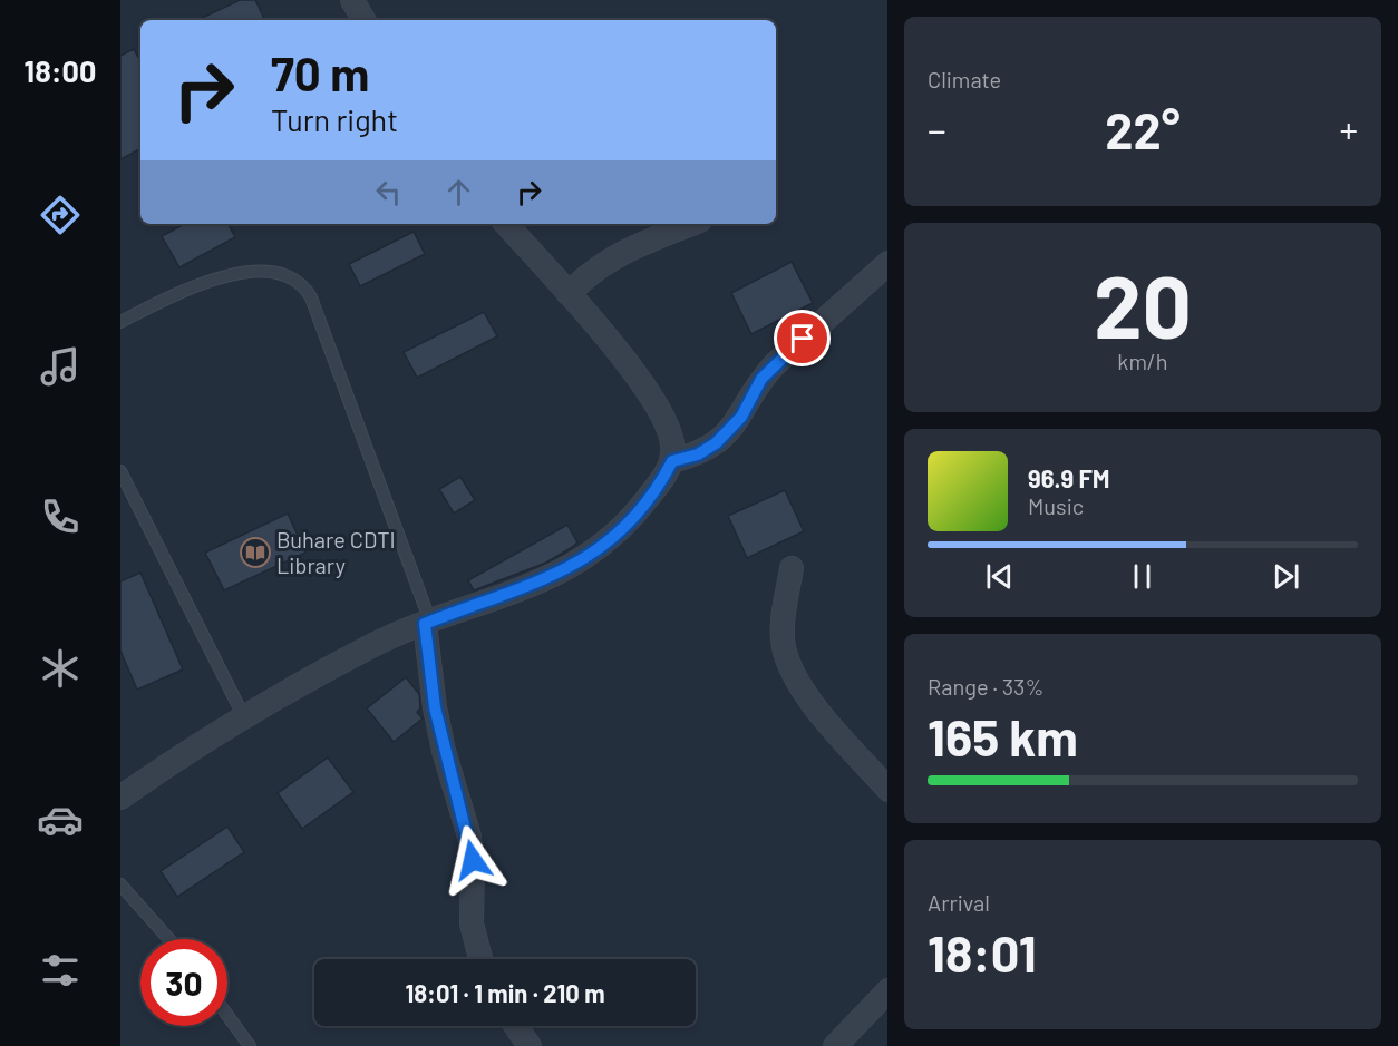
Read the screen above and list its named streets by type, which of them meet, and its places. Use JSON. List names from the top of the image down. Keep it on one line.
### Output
{"places":{"library":["Buhare CDTI Library"]},"page":{"tabs":"18:00","tile":["Climate",["20","km/h"],["Range · 33%","165 km"],["Arrival","18:01"]],"turn":["70 m","Turn right"],"heat":["−","22°","+"],"song":["96.9 FM","Music"],"limit":"30","trip":"18:01 · 1 min · 210 m"}}
